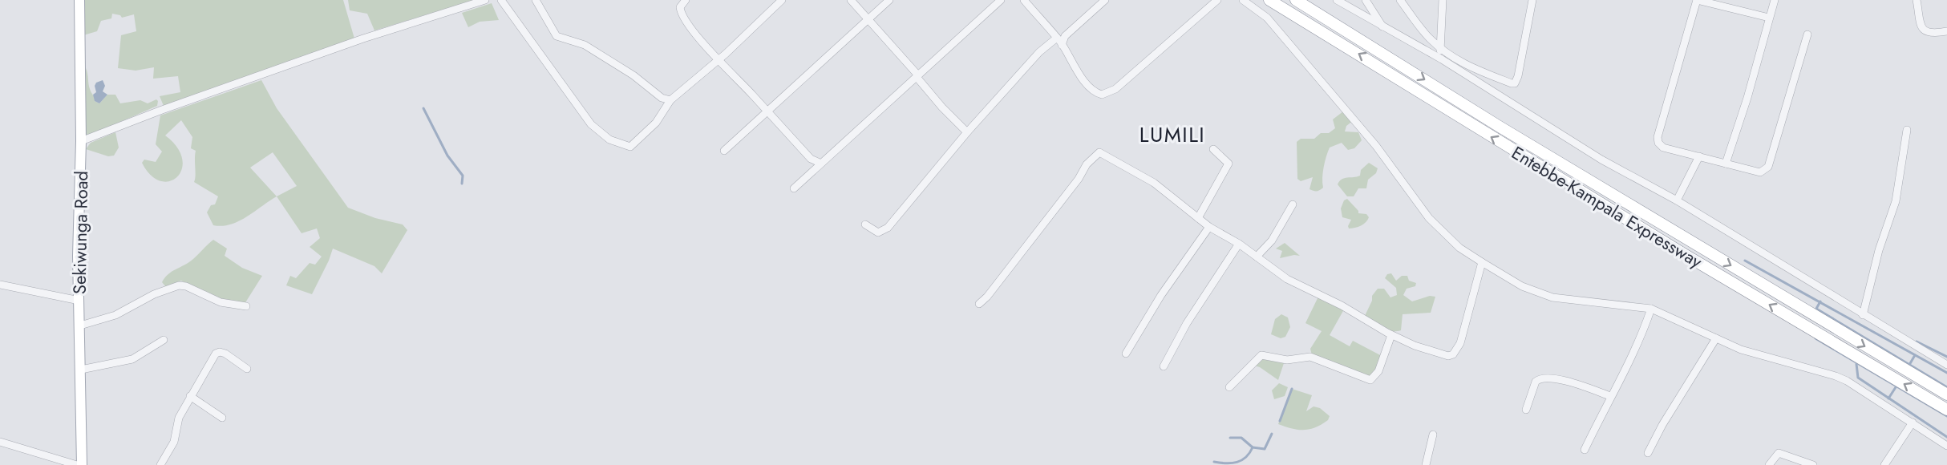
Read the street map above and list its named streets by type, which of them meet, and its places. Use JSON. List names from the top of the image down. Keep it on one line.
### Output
{"streets":{"highway":["Entebbe-Kampala Expressway"],"main road":["Sekiwunga Road"]},"districts":["LUMILI"]}
